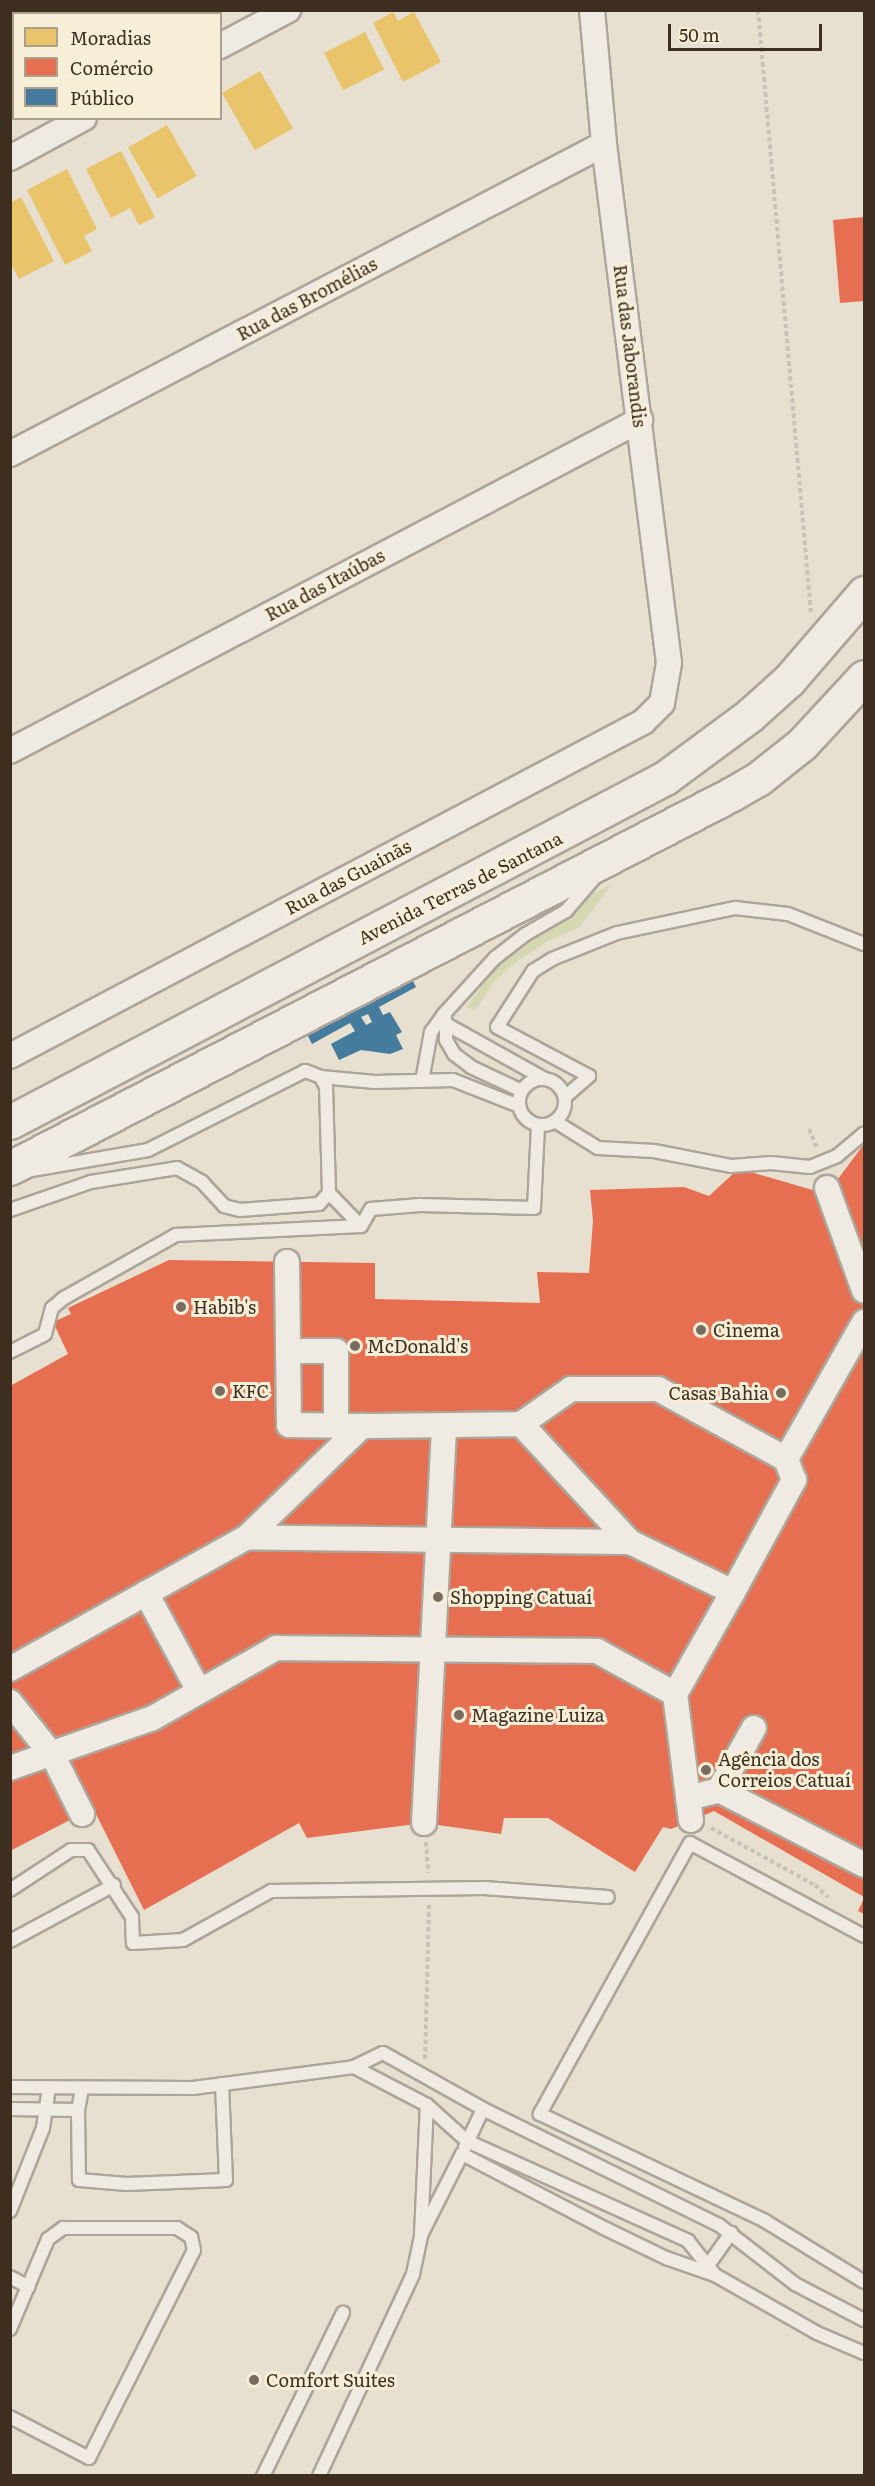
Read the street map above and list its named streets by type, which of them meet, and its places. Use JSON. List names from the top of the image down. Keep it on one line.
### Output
{"streets":{"street":["Rua das Bromélias","Rua das Jaborandis","Rua das Itaúbas","Rua das Guainãs","Avenida Terras de Santana"]},"crossings":[["Rua das Bromélias","Rua das Jaborandis"],["Rua das Jaborandis","Rua das Itaúbas"],["Rua das Jaborandis","Rua das Guainãs"]],"places":["Habib's","Cinema","McDonald's","KFC","Casas Bahia","Shopping Catuaí","Magazine Luiza","Agência dos Correios Catuaí","Comfort Suites"],"legend":["Moradias","Comércio","Público"],"scale_bar":"50 m"}
